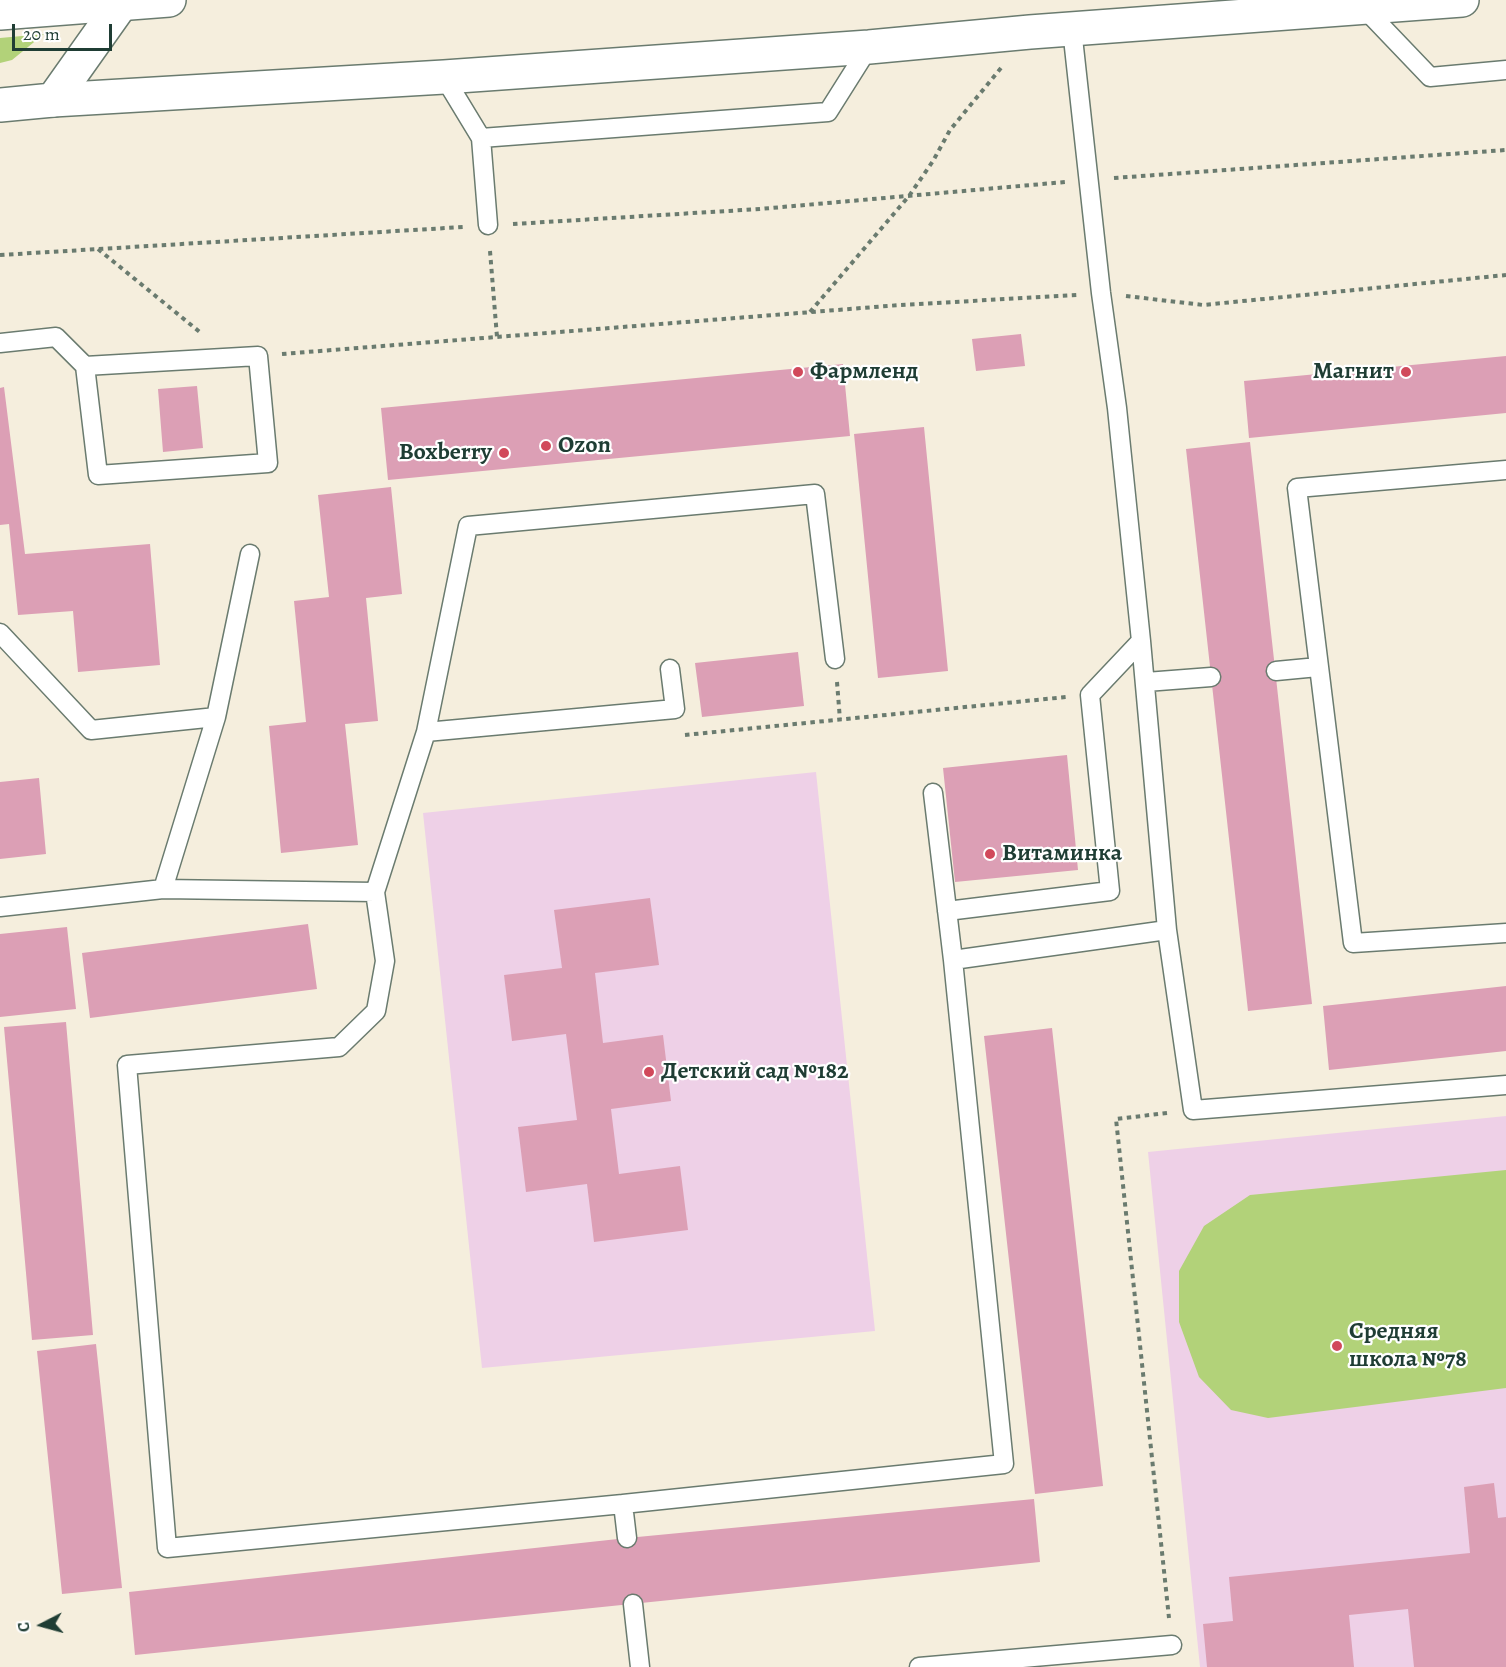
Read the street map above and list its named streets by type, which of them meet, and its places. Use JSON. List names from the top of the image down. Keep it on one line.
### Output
{"places":["Фармленд","Магнит","Ozon","Boxberry","Витаминка","Детский сад №182","Средняя школа №78"],"scale_bar":"20 m","north":"left"}
